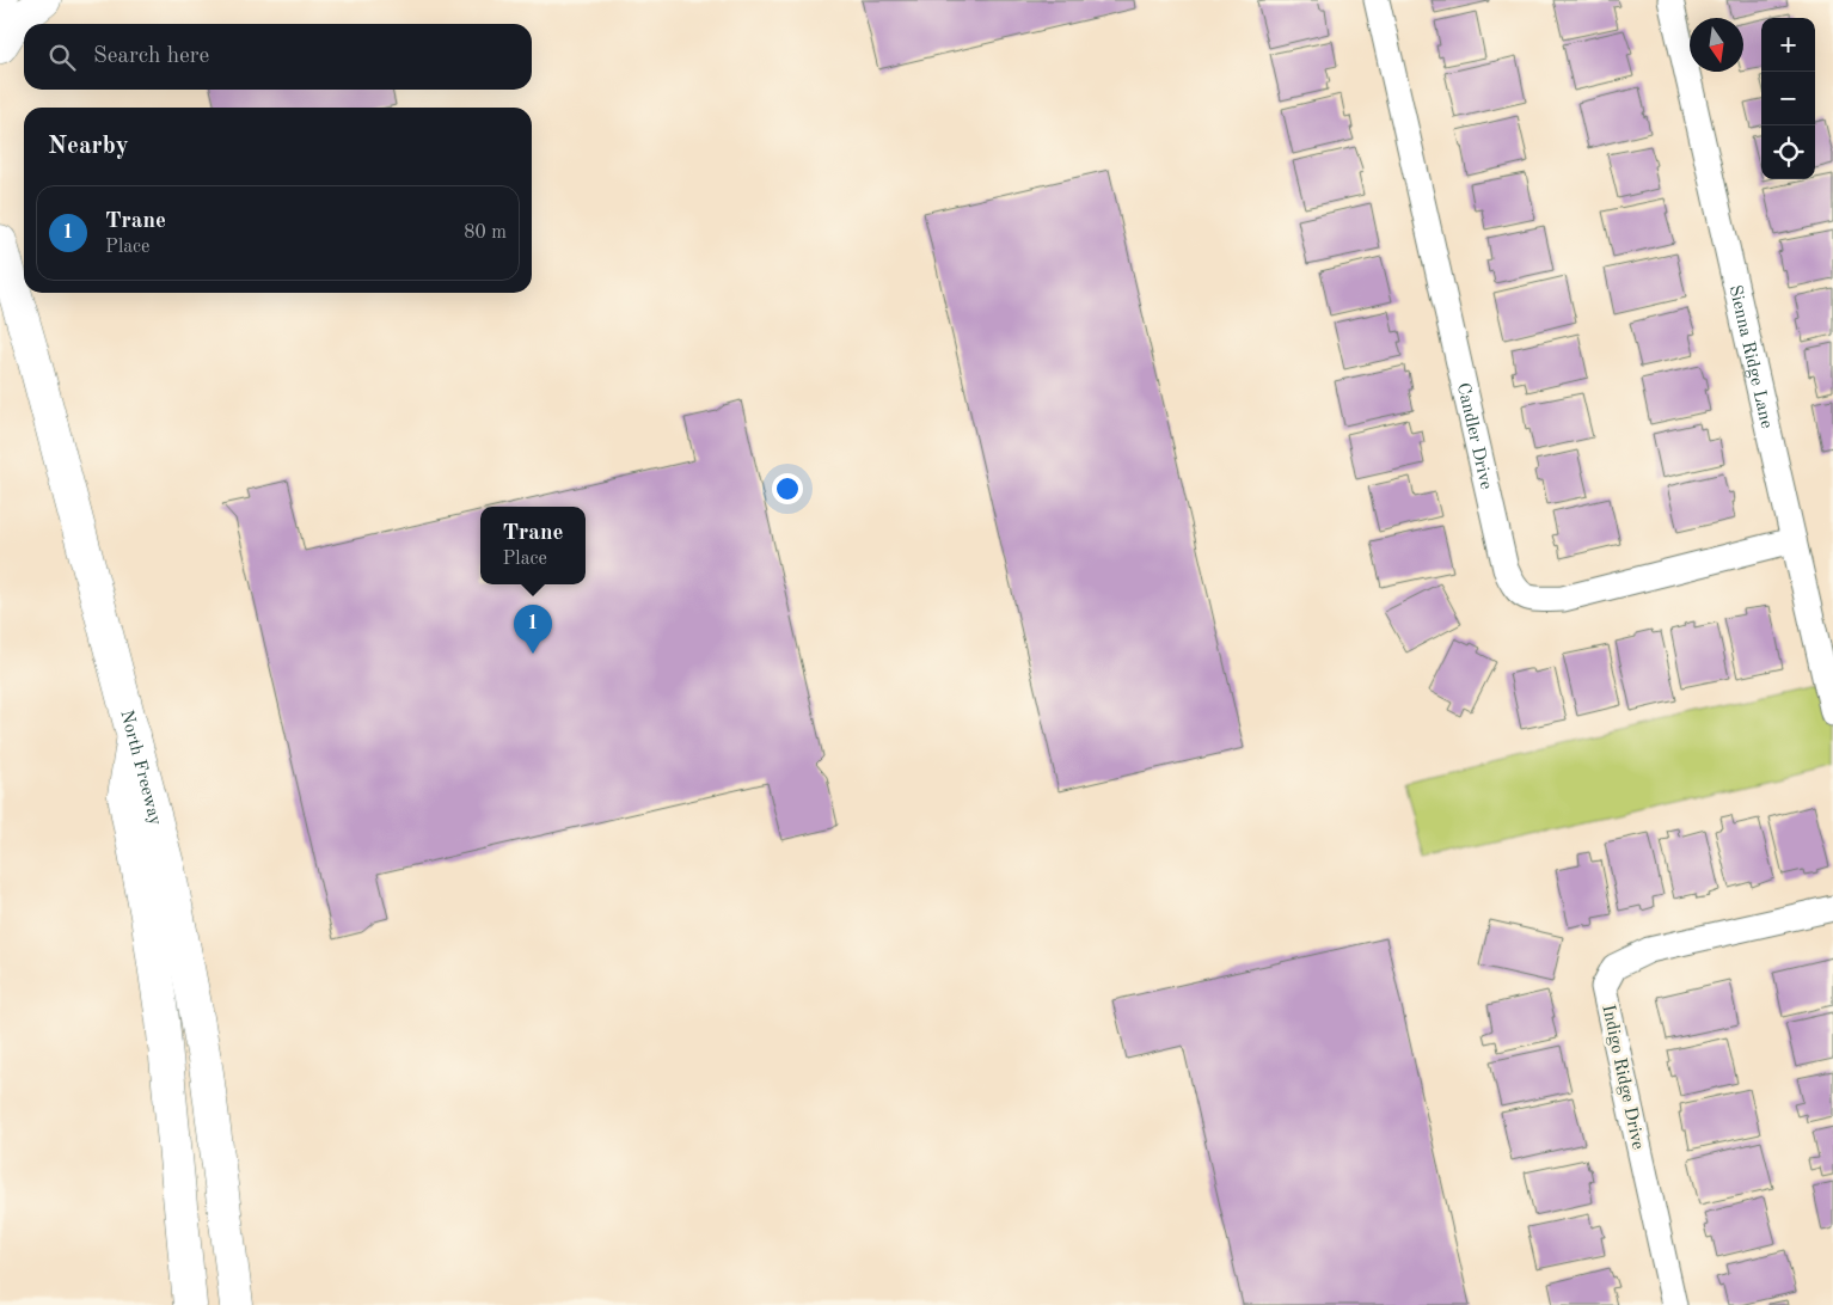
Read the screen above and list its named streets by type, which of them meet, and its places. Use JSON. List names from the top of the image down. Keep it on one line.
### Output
{"streets":{"main road":["North Freeway"],"street":["Sienna Ridge Lane","Candler Drive","Indigo Ridge Drive"]},"crossings":[["Sienna Ridge Lane","Candler Drive"]],"north":"bottom","page":{"map_buttons":["+","−"],"search":"Search here","heading":"Nearby","list":[{"mark":"1","name":"Trane","note":"Place","value":"80 m"}],"popup":["Trane","Place"],"pins":"1"}}
